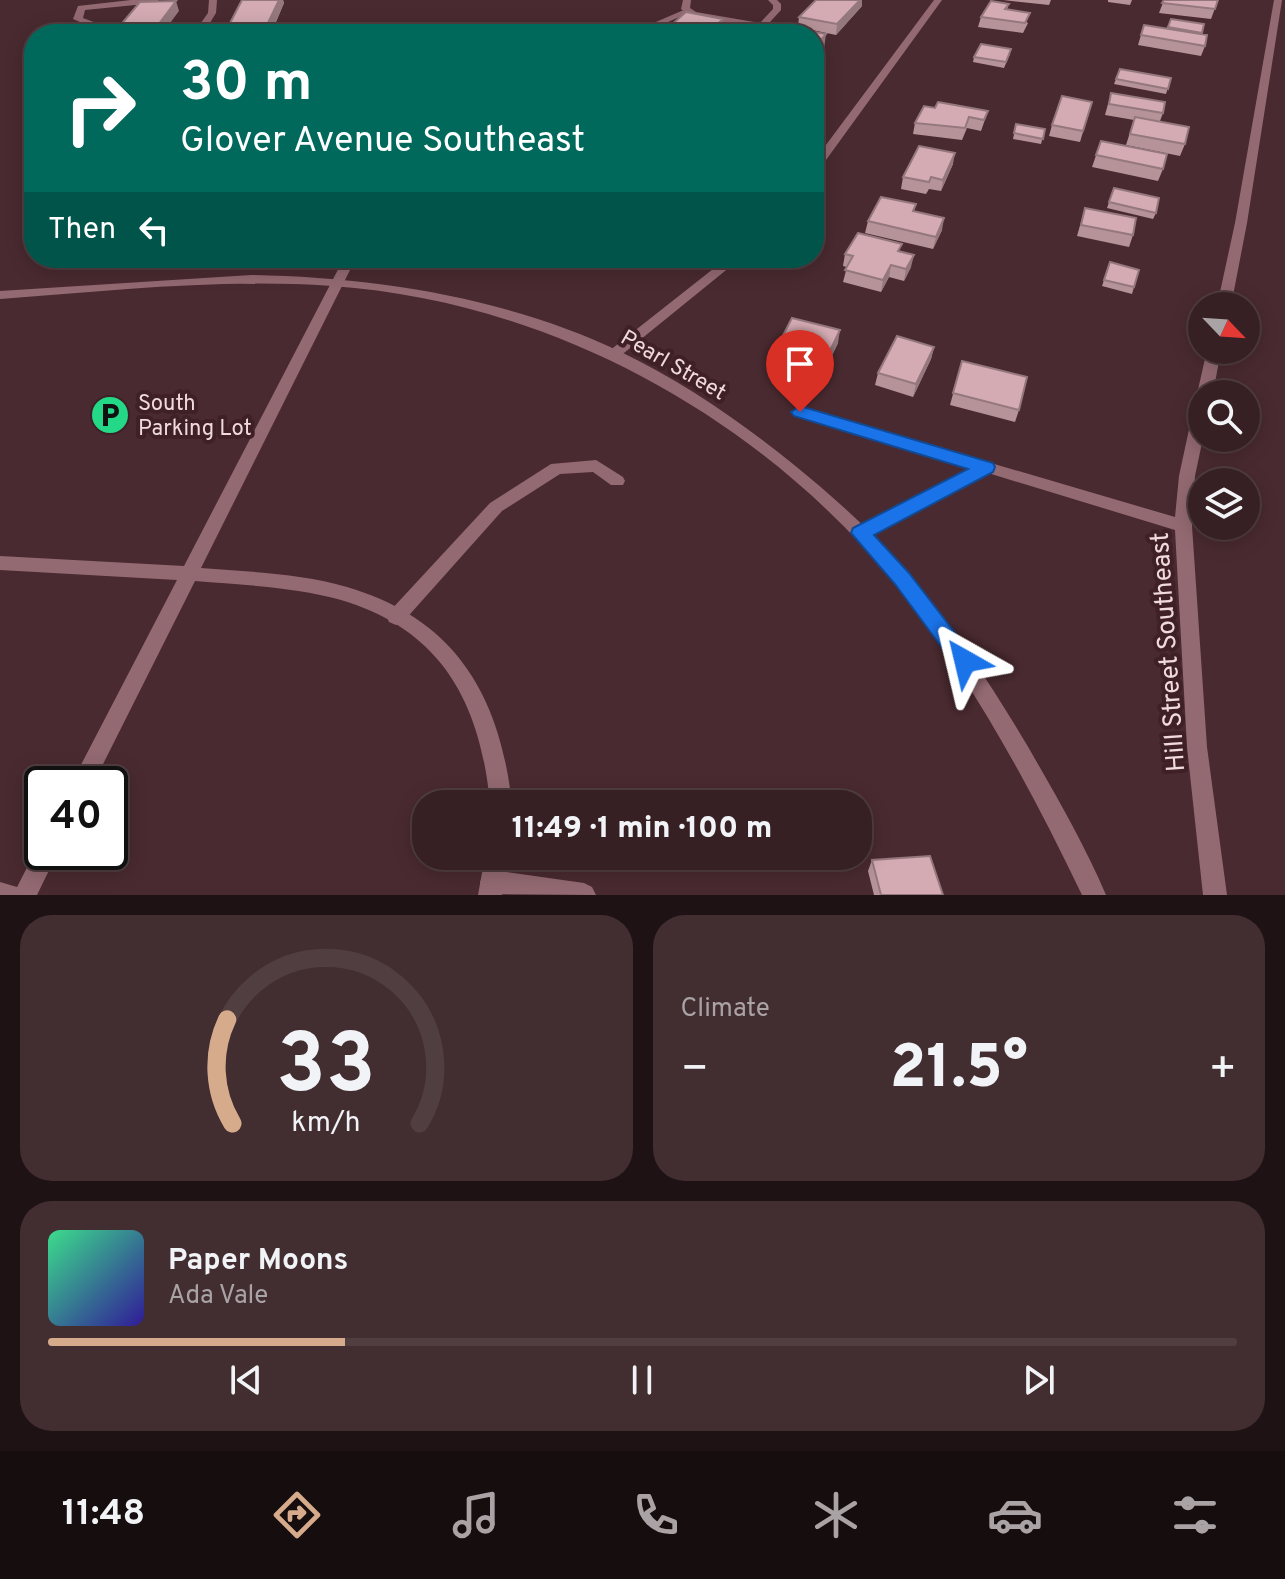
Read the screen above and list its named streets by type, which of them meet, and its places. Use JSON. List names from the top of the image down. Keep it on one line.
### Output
{"streets":{"street":["Pearl Street","Hill Street Southeast"]},"places":{"parking":["South Parking Lot"]},"north":"bottom right","page":{"turn":["30 m","Glover Avenue Southeast"],"then":"Then","limit":"40","trip":"11:49 · 1 min · 100 m","tile":"Climate","heat":["−","21.5°","+"],"song":["Paper Moons","Ada Vale"],"tabs":"11:48","gauge":["33","km/h"]}}
